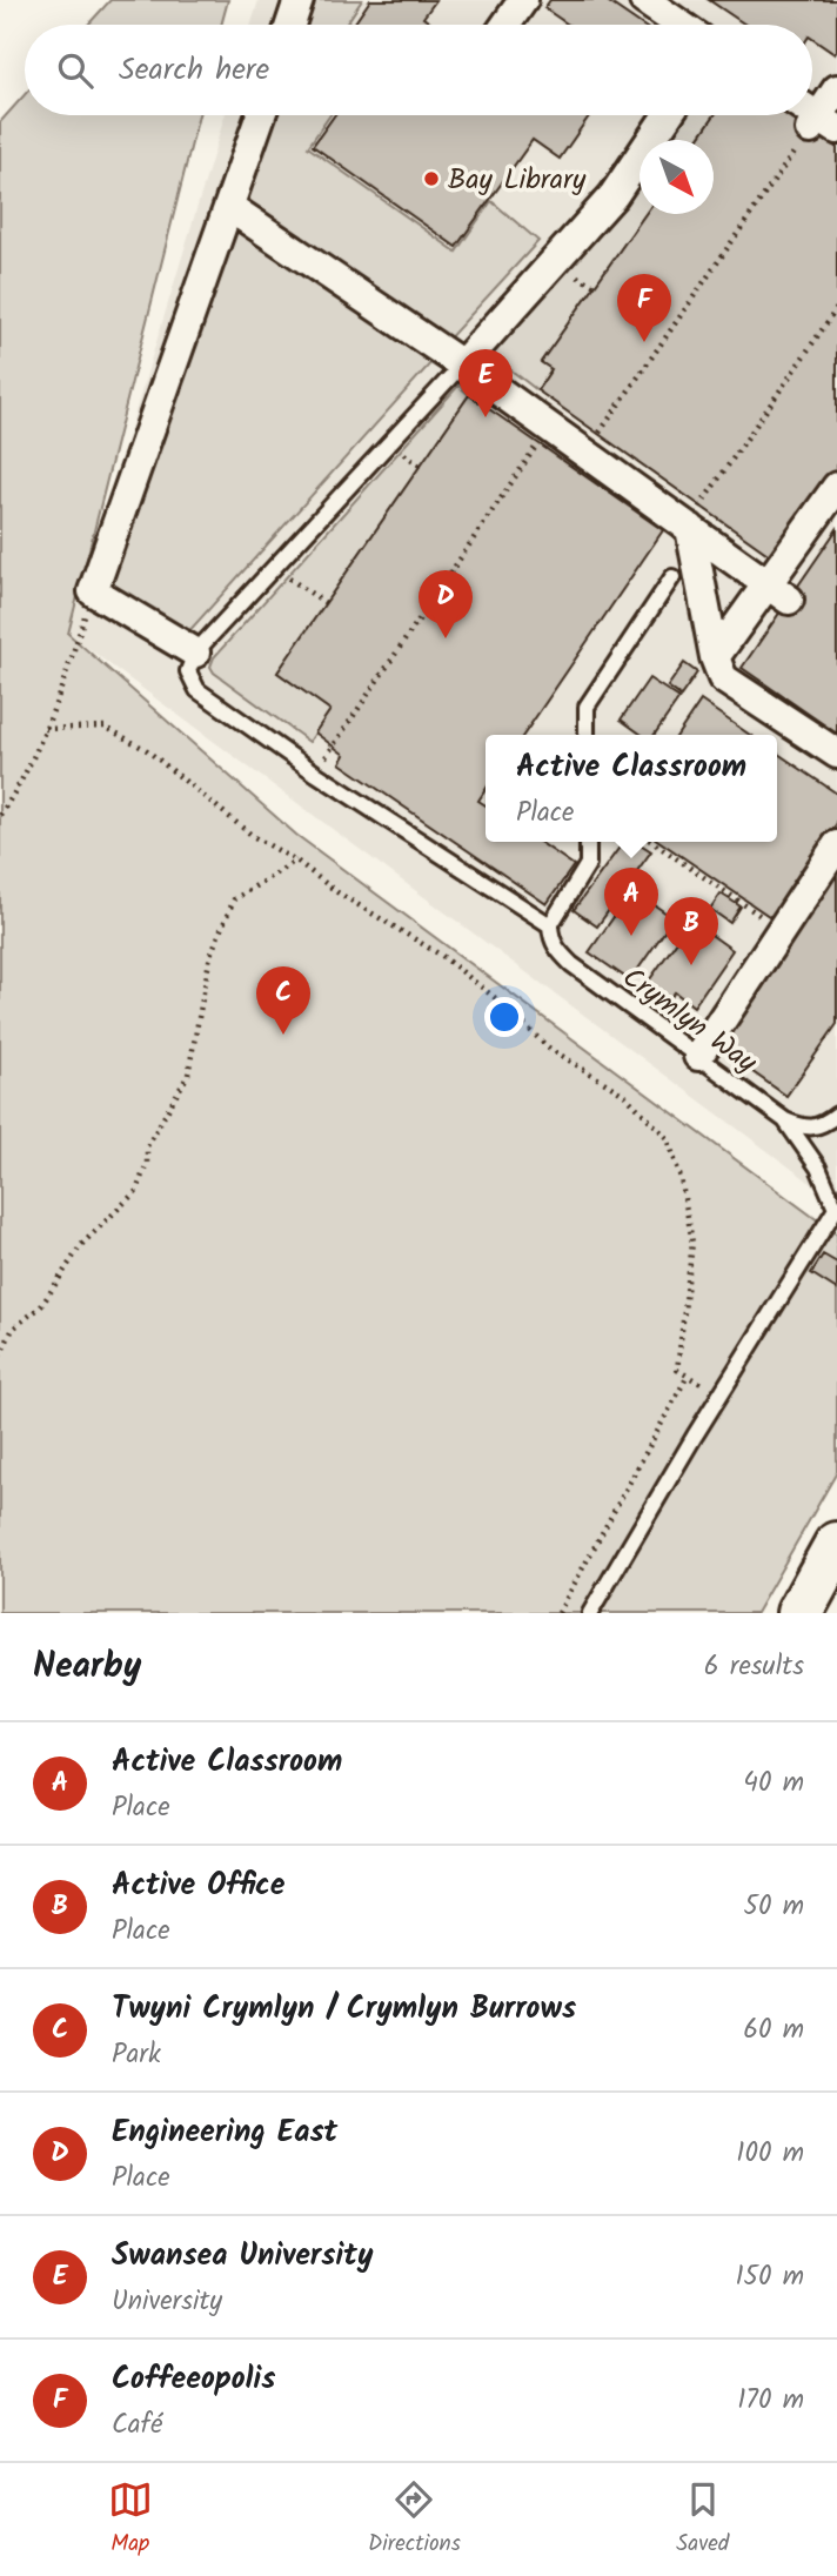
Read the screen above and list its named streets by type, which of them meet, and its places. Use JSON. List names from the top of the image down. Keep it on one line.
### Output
{"streets":{"lane":["Crymlyn Way"]},"places":["Bay Library"],"north":"bottom right","page":{"search":"Search here","pins":["F","E","D","A","B","C"],"popup":["Active Classroom","Place"],"heading":["Nearby","6 results"],"list":[{"mark":"A","name":"Active Classroom","note":"Place","value":"40 m"},{"mark":"B","name":"Active Office","note":"Place","value":"50 m"},{"mark":"C","name":"Twyni Crymlyn / Crymlyn Burrows","note":"Park","value":"60 m"},{"mark":"D","name":"Engineering East","note":"Place","value":"100 m"},{"mark":"E","name":"Swansea University","note":"University","value":"150 m"},{"mark":"F","name":"Coffeeopolis","note":"Café","value":"170 m"}],"nav":["Map","Directions","Saved"]}}
